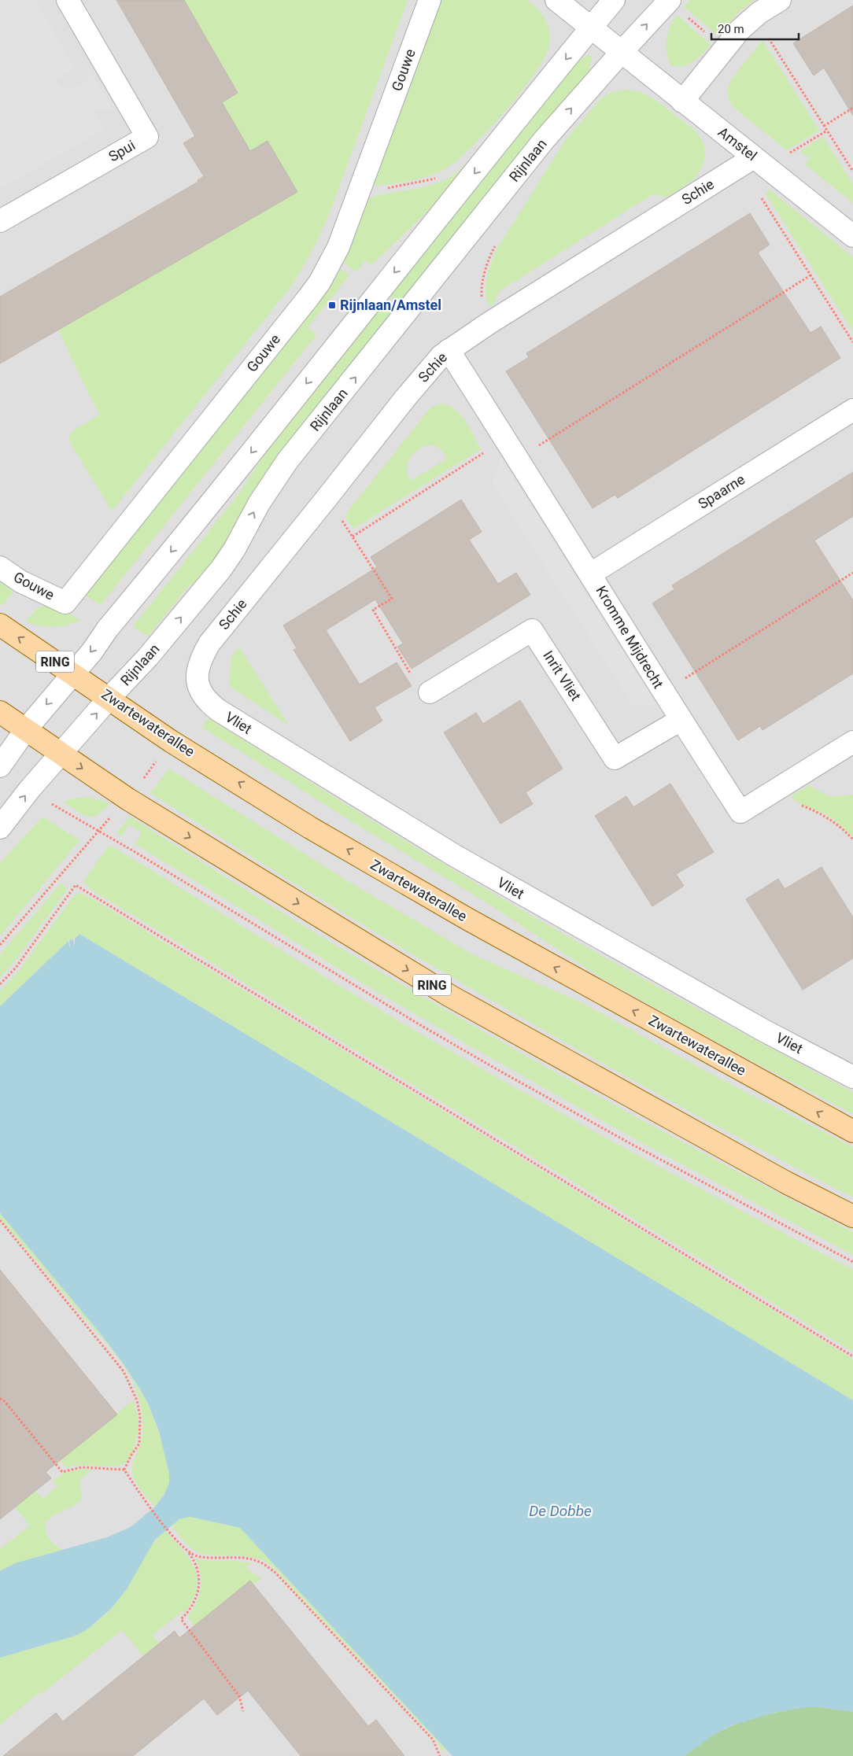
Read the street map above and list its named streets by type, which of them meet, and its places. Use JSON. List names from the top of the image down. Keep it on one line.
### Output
{"streets":{"main road":["RING","Zwartewaterallee"],"street":["Gouwe","Amstel","Spui","Rijnlaan","Schie","Spaarne","Kromme Mijdrecht","Inrit Vliet","Vliet"]},"crossings":[["Amstel","Rijnlaan"],["Amstel","Schie"],["Rijnlaan","RING"],["Rijnlaan","Zwartewaterallee"],["Schie","Kromme Mijdrecht"],["Schie","Vliet"],["Spaarne","Kromme Mijdrecht"],["Kromme Mijdrecht","Inrit Vliet"]],"water":["De Dobbe"],"places":{"transit":["Rijnlaan/Amstel"]},"scale_bar":"20 m"}
